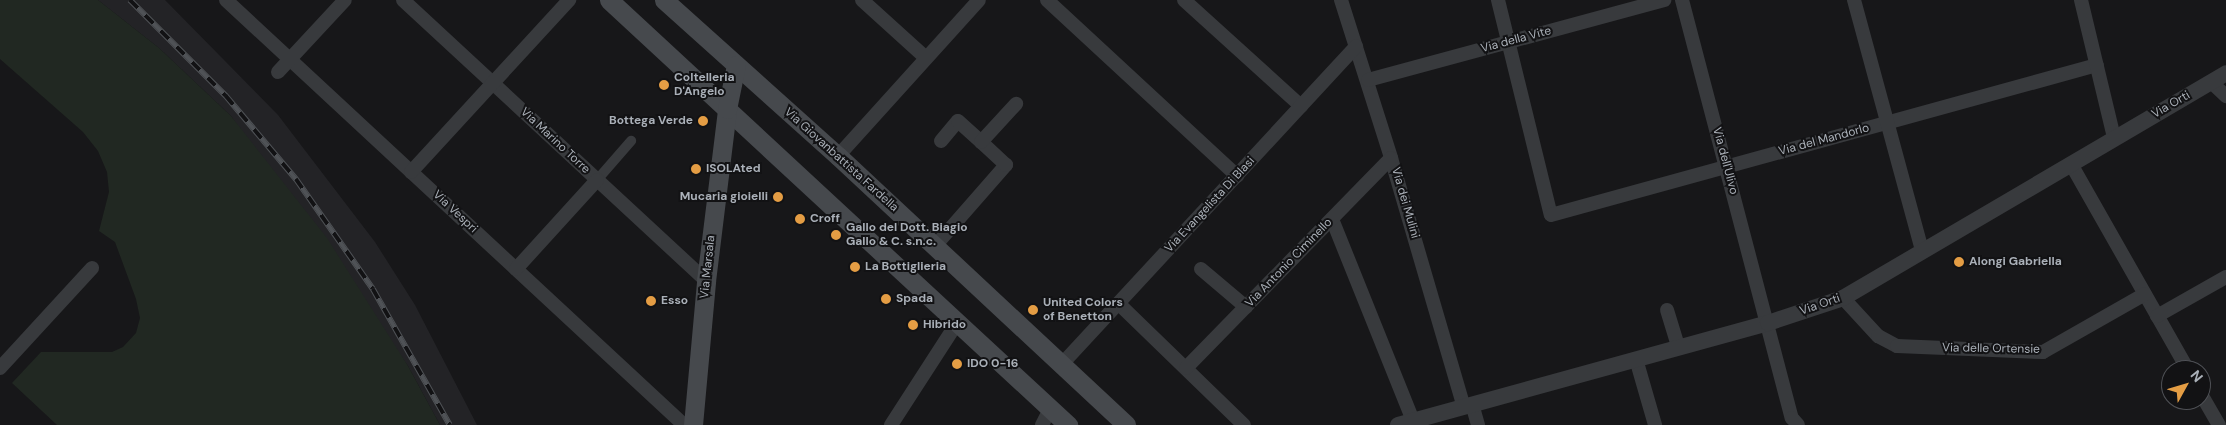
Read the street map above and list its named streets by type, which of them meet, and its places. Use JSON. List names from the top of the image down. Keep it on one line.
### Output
{"streets":{"main road":["Via Giovanbattista Fardella","Via Marsala"],"street":["Via della Vite","Via Orti","Via del Mandorlo","Via Marino Torre","Via dell'Ulivo","Via dei Mulini","Via Evangelista Di Blasi","Via Vespri","Via Antonio Ciminello","Via delle Ortensie"]},"crossings":[["Via della Vite","Via del Mandorlo"],["Via della Vite","Via dei Mulini"],["Via Orti","Via dell'Ulivo"],["Via Orti","Via dei Mulini"],["Via Orti","Via delle Ortensie"],["Via del Mandorlo","Via dell'Ulivo"],["Via Marino Torre","Via Marsala"],["Via Giovanbattista Fardella","Via Evangelista Di Blasi"],["Via Giovanbattista Fardella","Via Marsala"],["Via dei Mulini","Via Evangelista Di Blasi"],["Via dei Mulini","Via Antonio Ciminello"]],"places":["Coltelleria D'Angelo","Bottega Verde","ISOLAted","Mucaria gioielli","Croff","Gallo del Dott. Biagio Gallo & C. s.n.c.","Alongi Gabriella","La Bottiglieria","Spada","Esso","United Colors of Benetton","Hibrido","IDO 0-16"],"north":"top right"}
